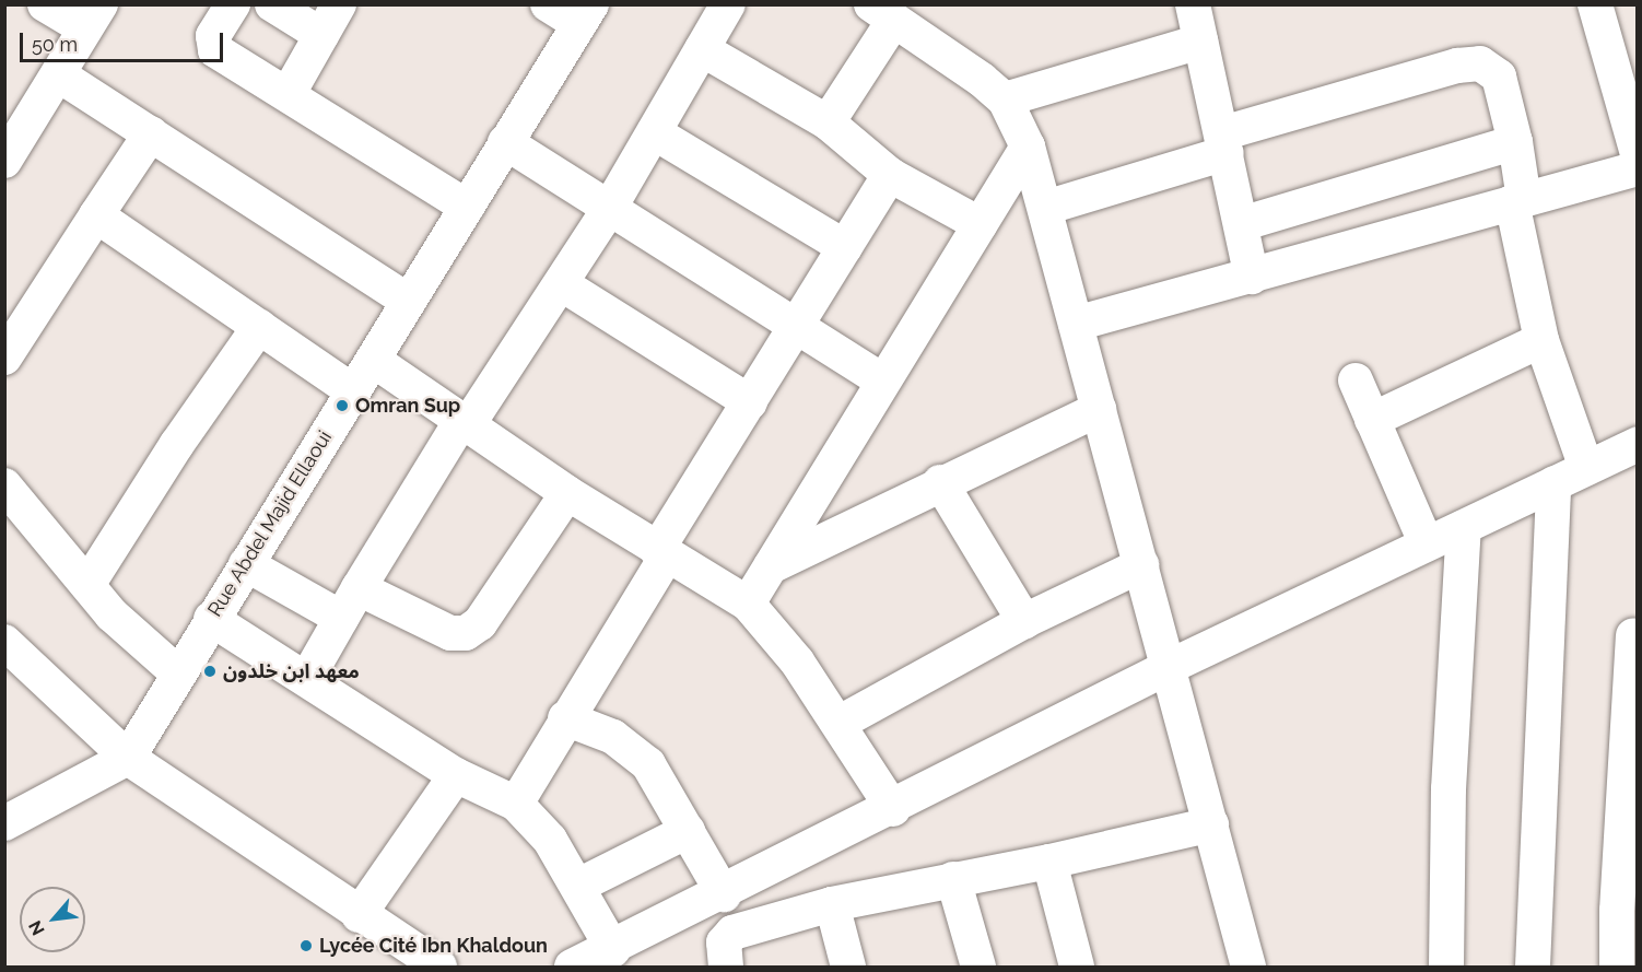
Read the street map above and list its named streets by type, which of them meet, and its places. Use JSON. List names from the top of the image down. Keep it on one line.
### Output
{"streets":{"street":["Rue Abdel Majid Ellaoui"]},"places":["Omran Sup","معهد ابن خلدون","Lycée Cité Ibn Khaldoun"],"scale_bar":"50 m","north":"bottom left"}
